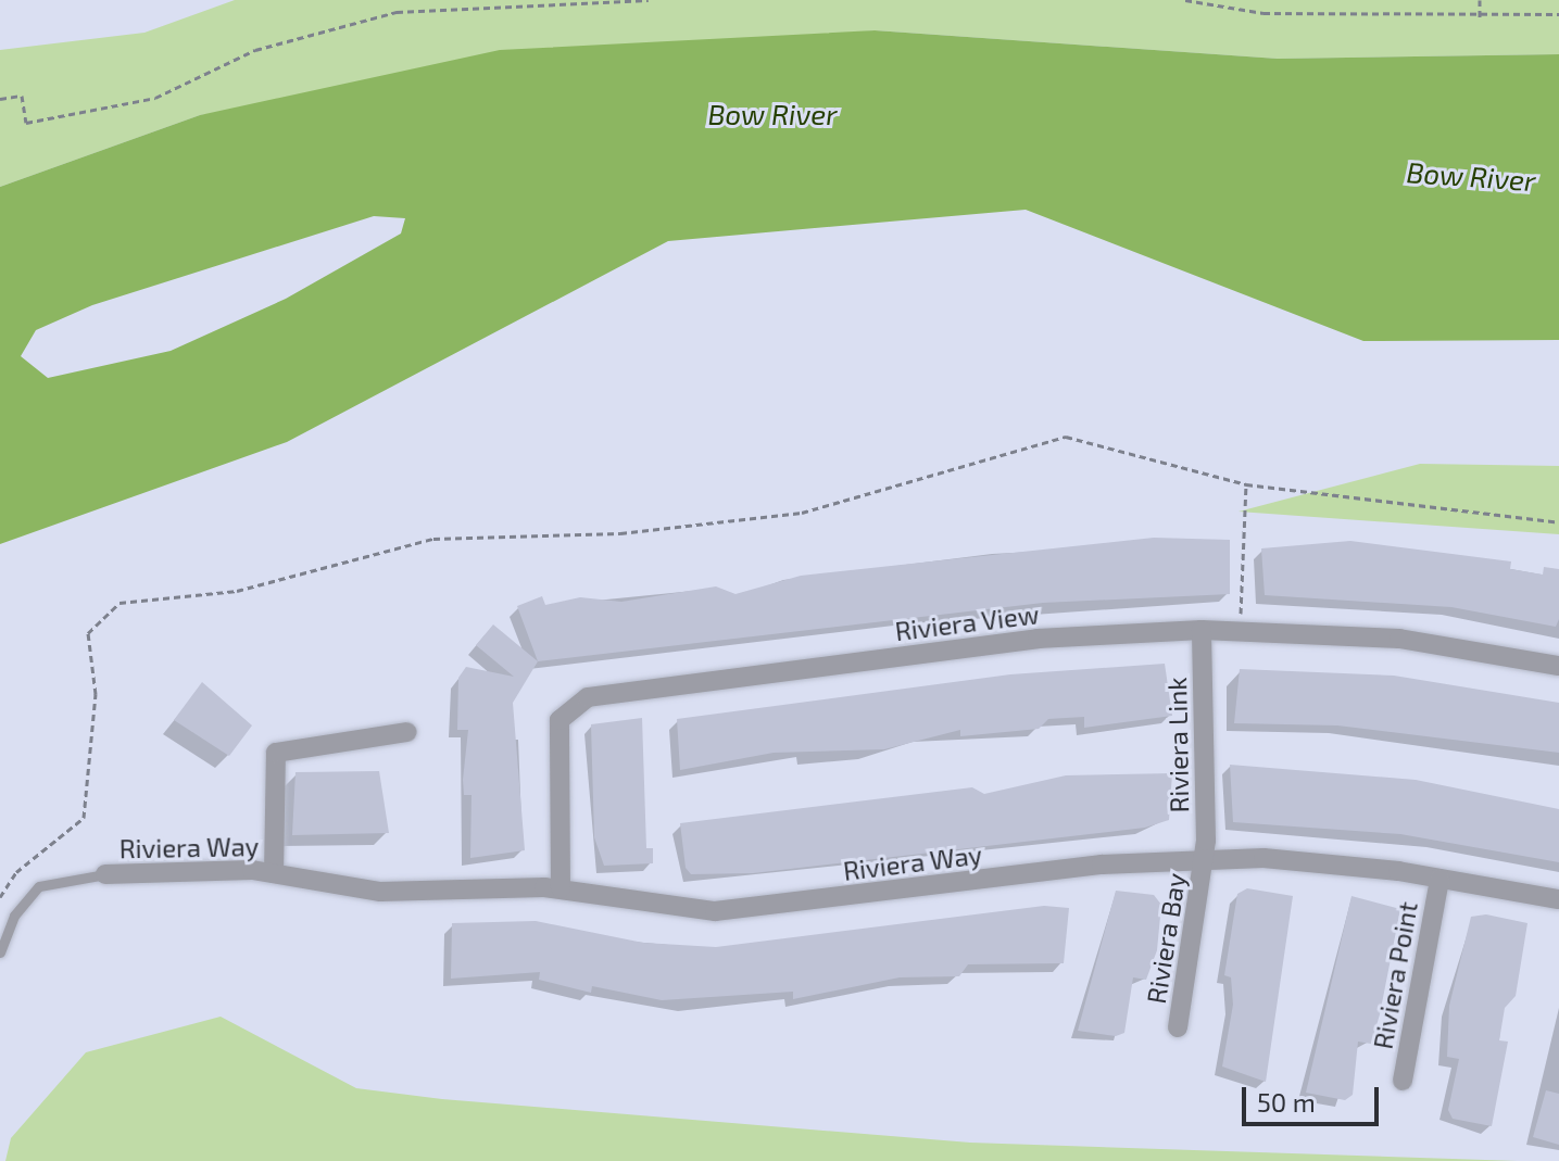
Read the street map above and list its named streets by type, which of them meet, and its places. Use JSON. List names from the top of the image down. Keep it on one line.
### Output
{"streets":{"street":["Riviera View","Riviera Link","Riviera Way","Riviera Bay","Riviera Point"]},"crossings":[["Riviera View","Riviera Link"],["Riviera View","Riviera Way"],["Riviera Link","Riviera Way"],["Riviera Link","Riviera Bay"],["Riviera Way","Riviera Bay"],["Riviera Way","Riviera Point"]],"water":["Bow River"],"scale_bar":"50 m"}
